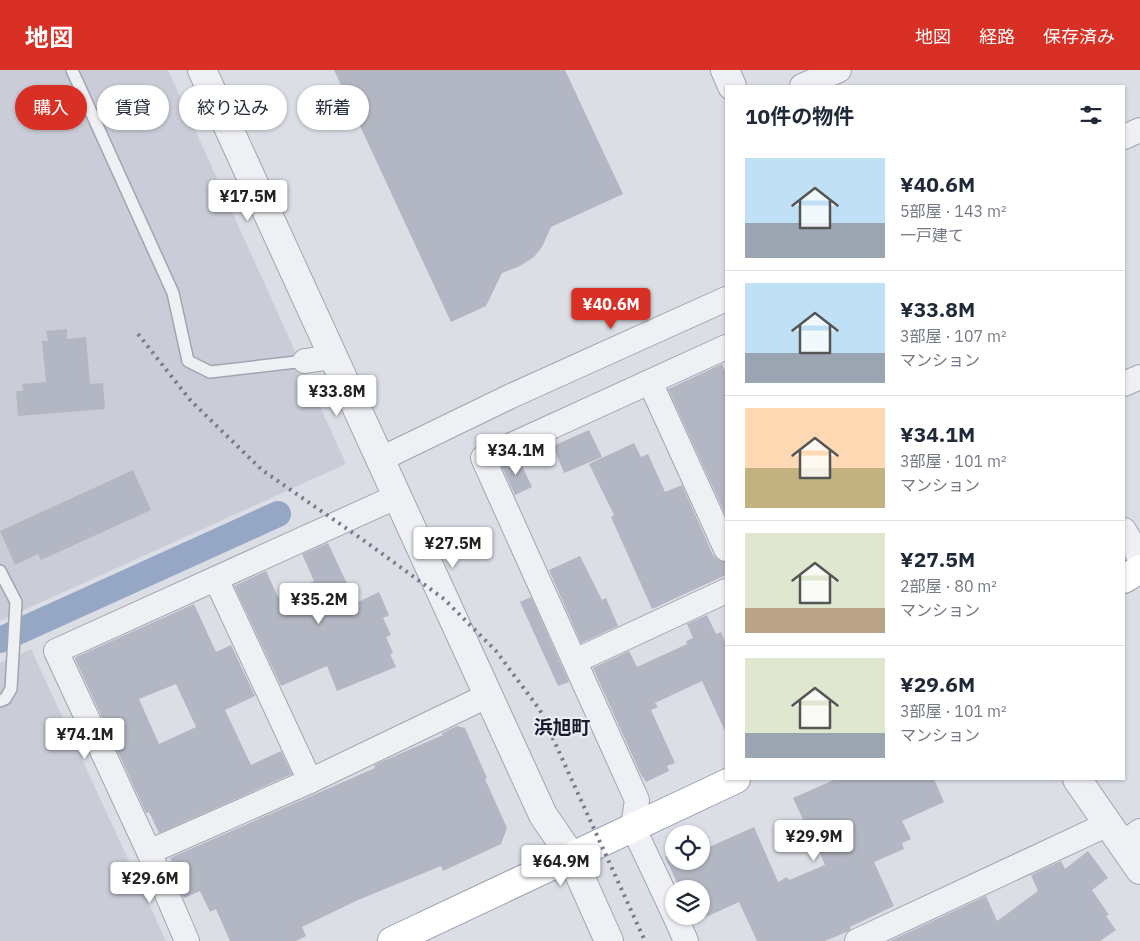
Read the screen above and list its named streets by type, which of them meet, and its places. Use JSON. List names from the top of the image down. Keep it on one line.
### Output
{"districts":["浜旭町"],"page":{"header":"地図","nav":["地図","経路","保存済み"],"chip":["購入","賃貸","絞り込み","新着"],"heading":"10件の物件","list":[{"name":"¥40.6M","note":"5部屋 · 143 m² · 一戸建て"},{"name":"¥33.8M","note":"3部屋 · 107 m² · マンション"},{"name":"¥34.1M","note":"3部屋 · 101 m² · マンション"},{"name":"¥27.5M","note":"2部屋 · 80 m² · マンション"},{"name":"¥29.6M","note":"3部屋 · 101 m² · マンション"}],"price":["¥17.5M","¥40.6M","¥33.8M","¥34.1M","¥27.5M","¥35.2M","¥74.1M","¥29.9M","¥64.9M","¥29.6M"]}}
